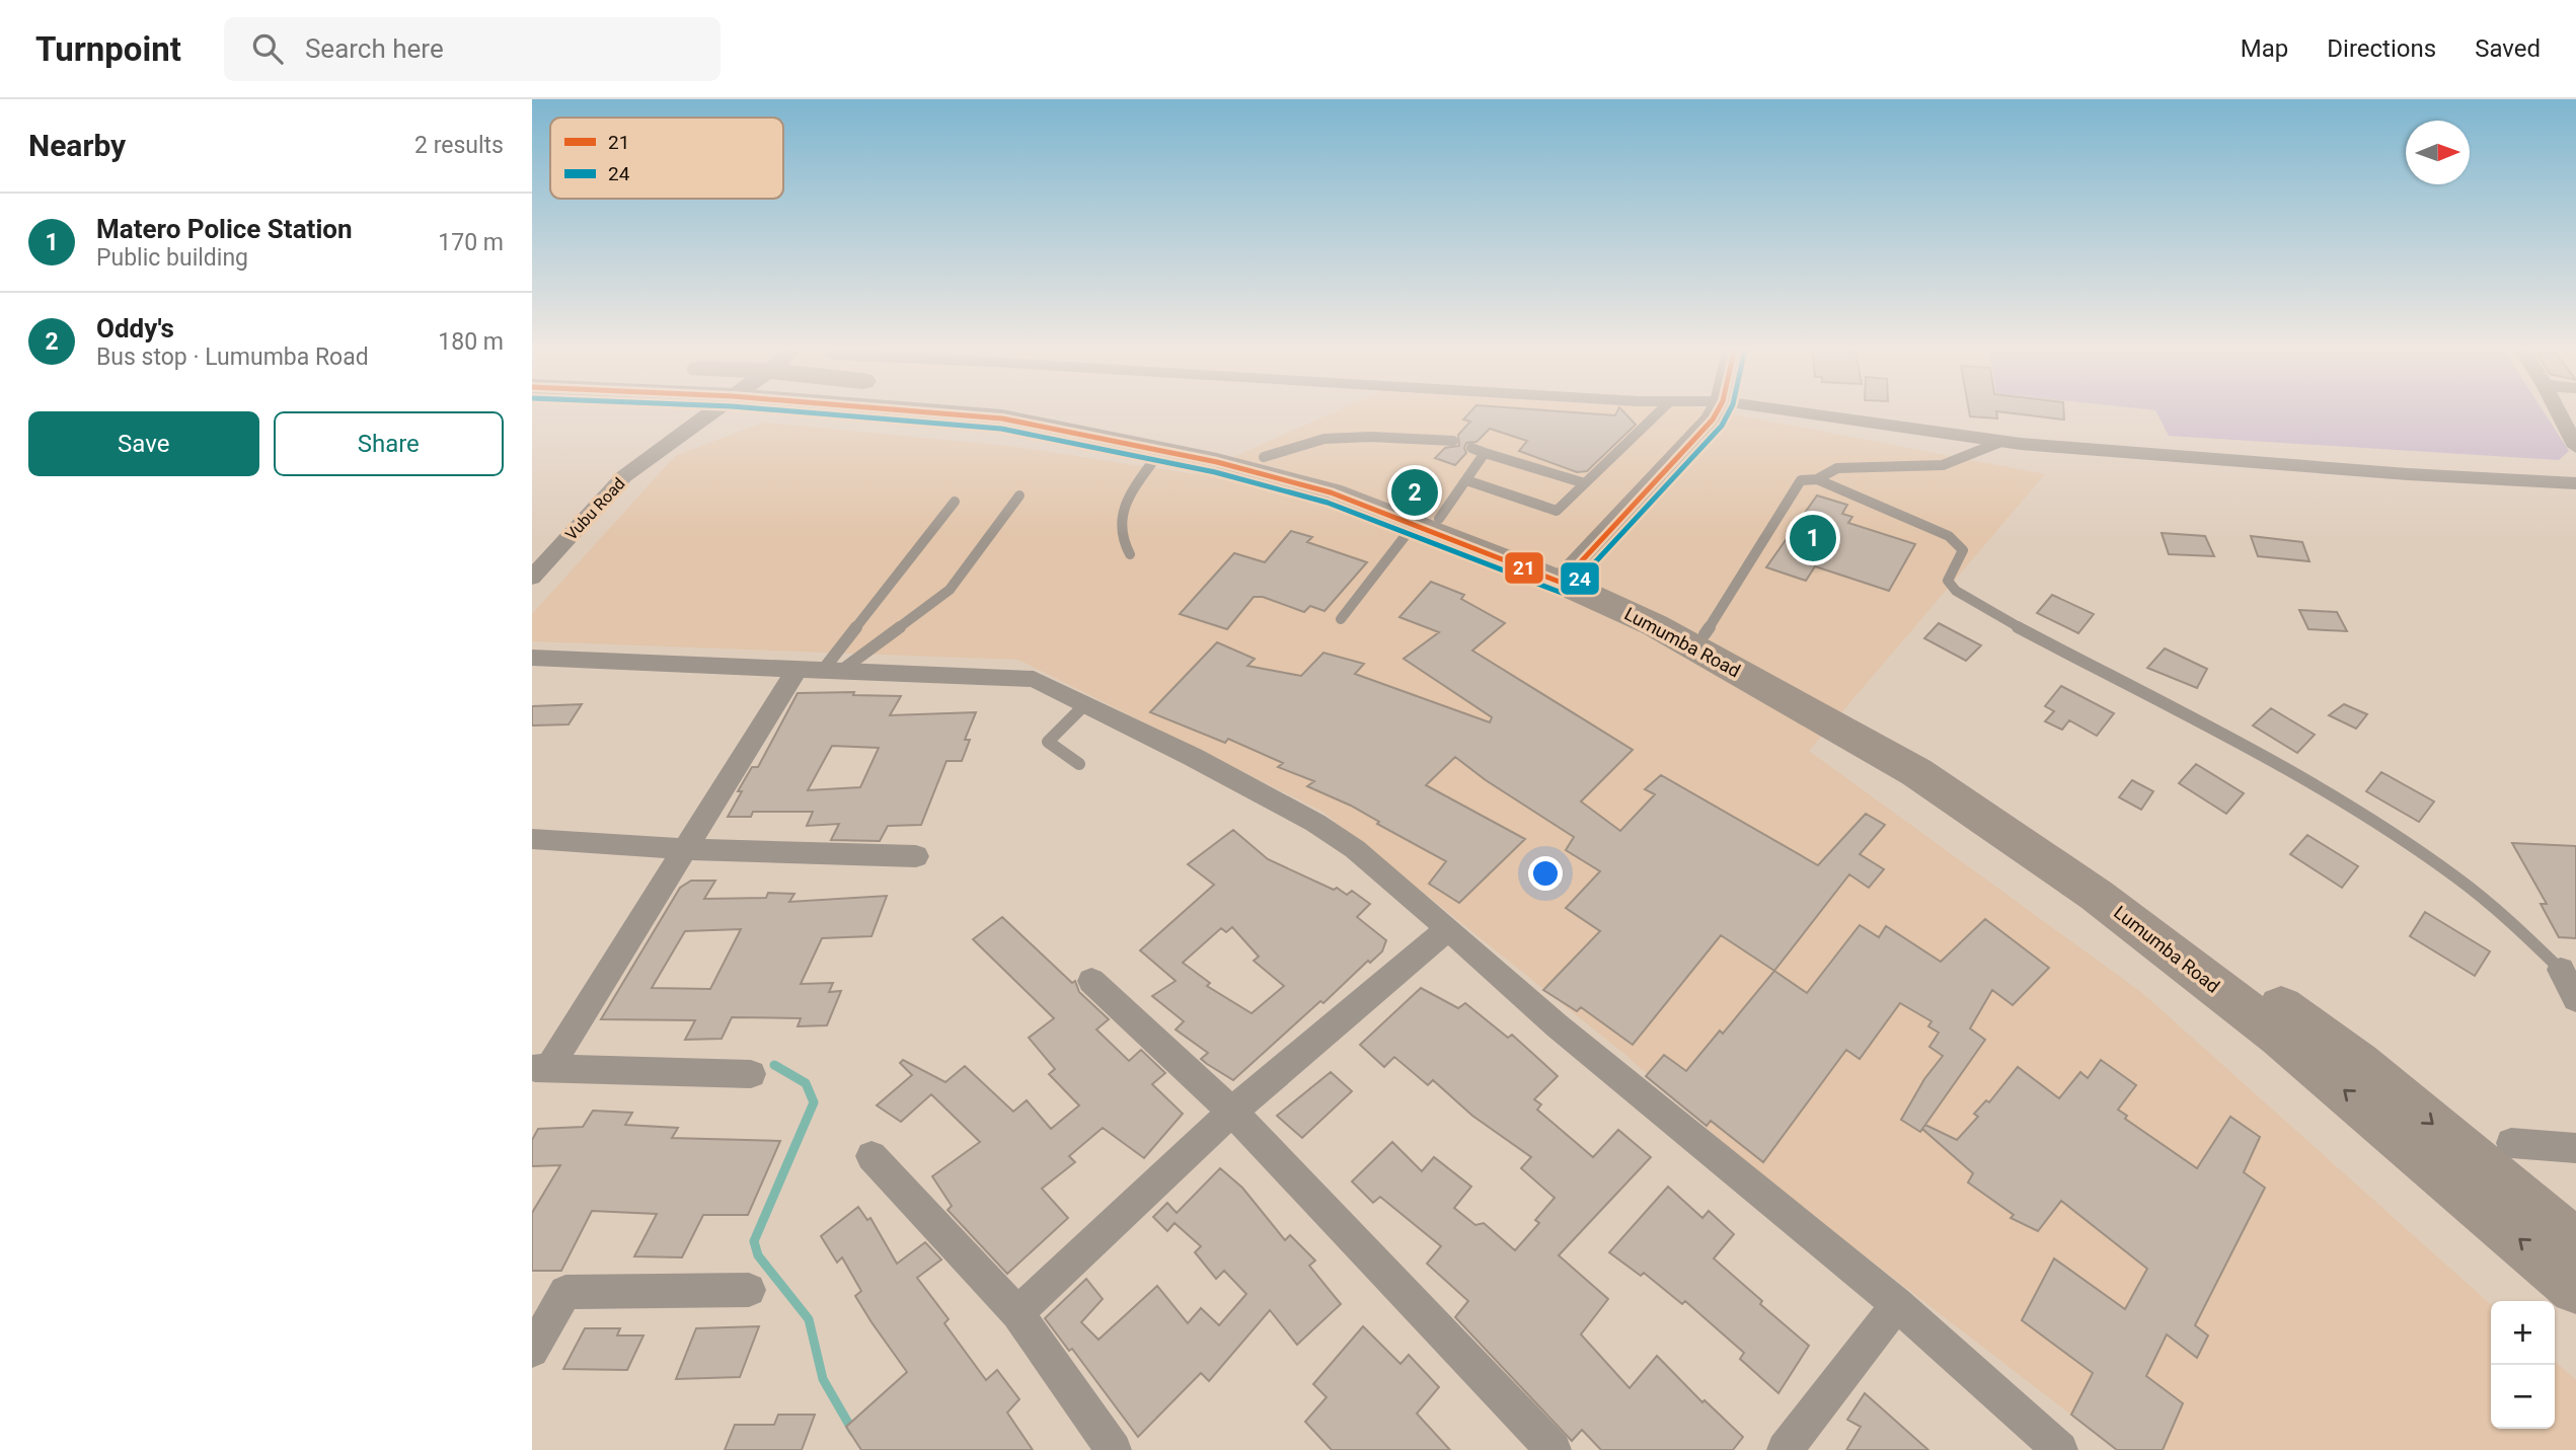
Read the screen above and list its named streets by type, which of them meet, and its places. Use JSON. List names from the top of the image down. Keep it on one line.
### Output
{"streets":{"main road":["Lumumba Road"],"street":["Vubu Road"]},"lines":["transit line 21","transit line 24"],"legend":["21","24"],"north":"right","page":{"header":"Turnpoint","search":"Search here","nav":["Map","Directions","Saved"],"heading":["Nearby","2 results"],"list":[{"mark":"1","name":"Matero Police Station","note":"Public building","value":"170 m"},{"mark":"2","name":"Oddy's","note":"Bus stop · Lumumba Road","value":"180 m"}],"buttons":["Save","Share"],"pins":["2","1"],"map_buttons":["+","−"]}}
